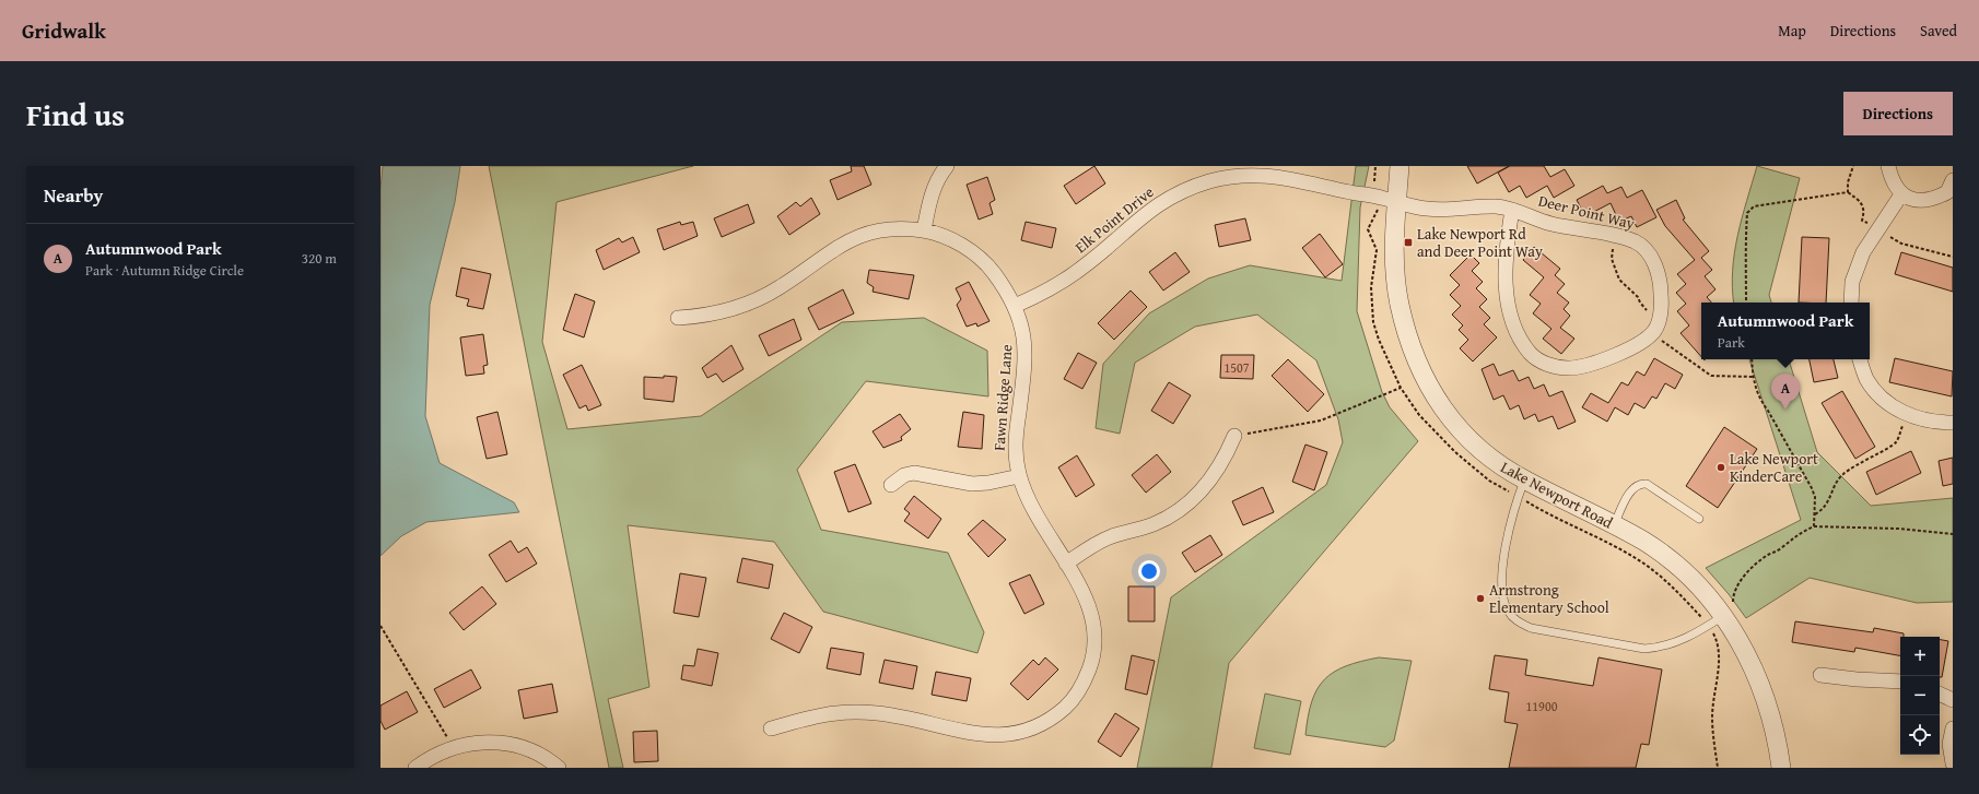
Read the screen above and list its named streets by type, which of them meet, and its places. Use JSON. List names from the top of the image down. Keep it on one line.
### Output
{"streets":{"street":["Deer Point Way","Elk Point Drive","Fawn Ridge Lane","Lake Newport Road"]},"crossings":[["Deer Point Way","Elk Point Drive"],["Deer Point Way","Lake Newport Road"],["Elk Point Drive","Fawn Ridge Lane"],["Elk Point Drive","Lake Newport Road"]],"places":{"transit":["Lake Newport Rd and Deer Point Way"],"other":["Lake Newport KinderCare","Armstrong Elementary School"]},"house_numbers":["1507","11900"],"page":{"header":"Gridwalk","nav":["Map","Directions","Saved"],"title":"Find us","buttons":"Directions","heading":"Nearby","list":[{"mark":"A","name":"Autumnwood Park","note":"Park · Autumn Ridge Circle","value":"320 m"}],"popup":["Autumnwood Park","Park"],"pins":"A","map_buttons":["+","−"]}}
